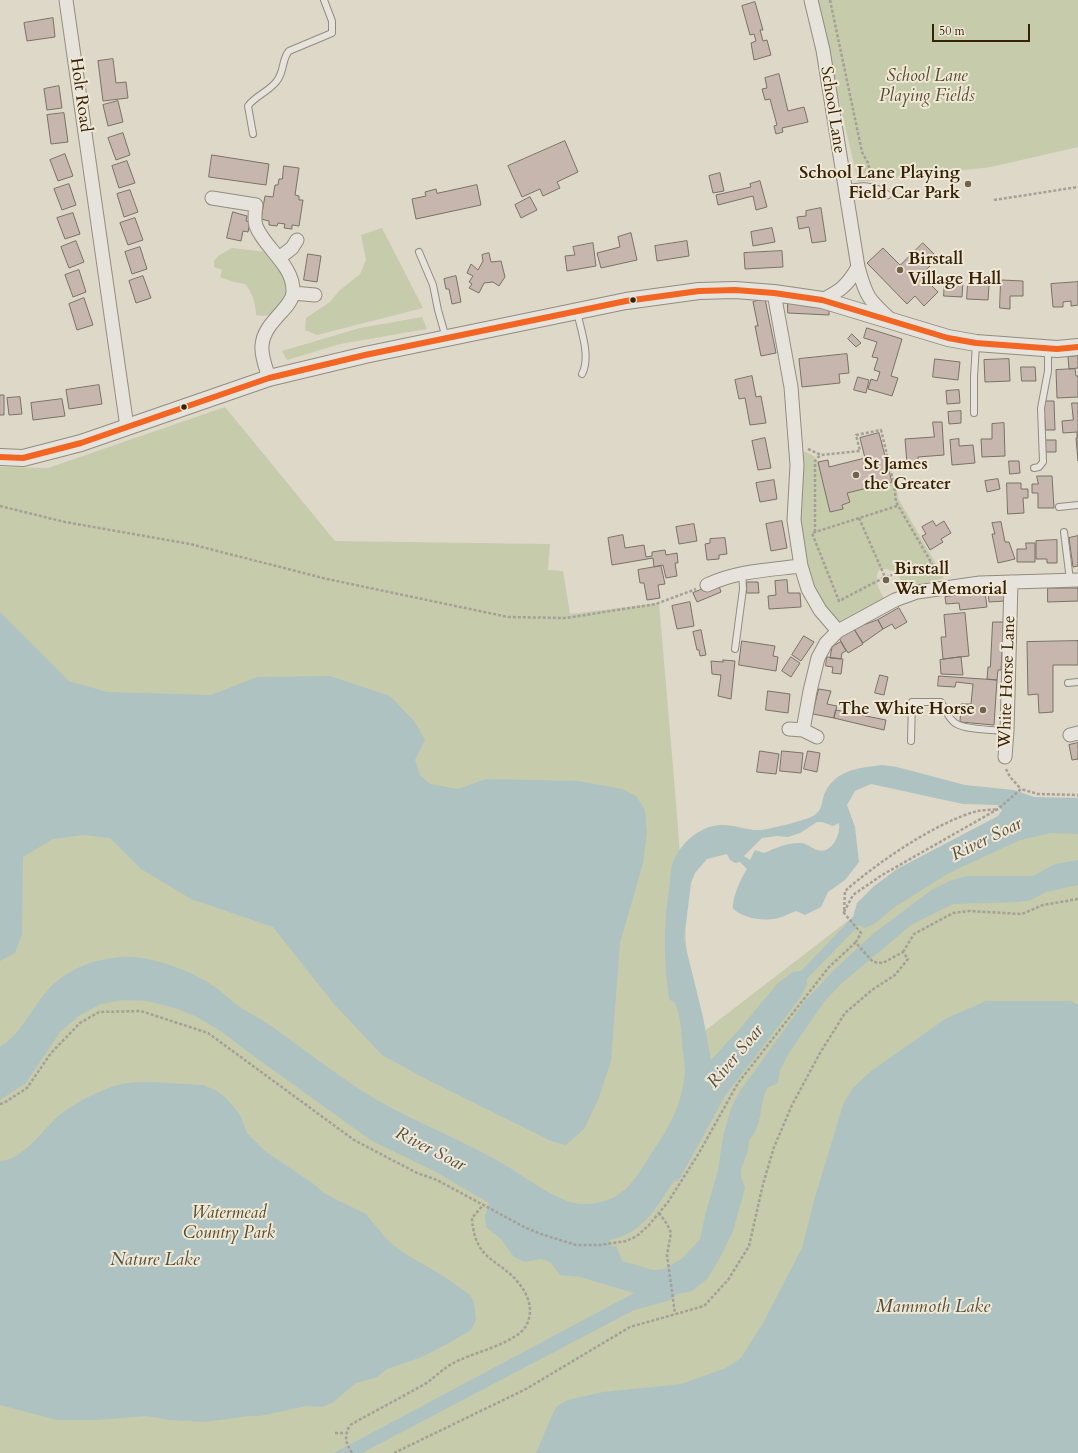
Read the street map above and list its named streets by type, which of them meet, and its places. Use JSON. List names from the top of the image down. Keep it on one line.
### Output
{"streets":{"street":["Holt Road","School Lane","White Horse Lane"]},"water":["River Soar","Nature Lake","Mammoth Lake"],"parks":["School Lane Playing Fields","Watermead Country Park"],"places":["School Lane Playing Field Car Park","Birstall Village Hall","St James the Greater","Birstall War Memorial","The White Horse"],"scale_bar":"50 m"}
